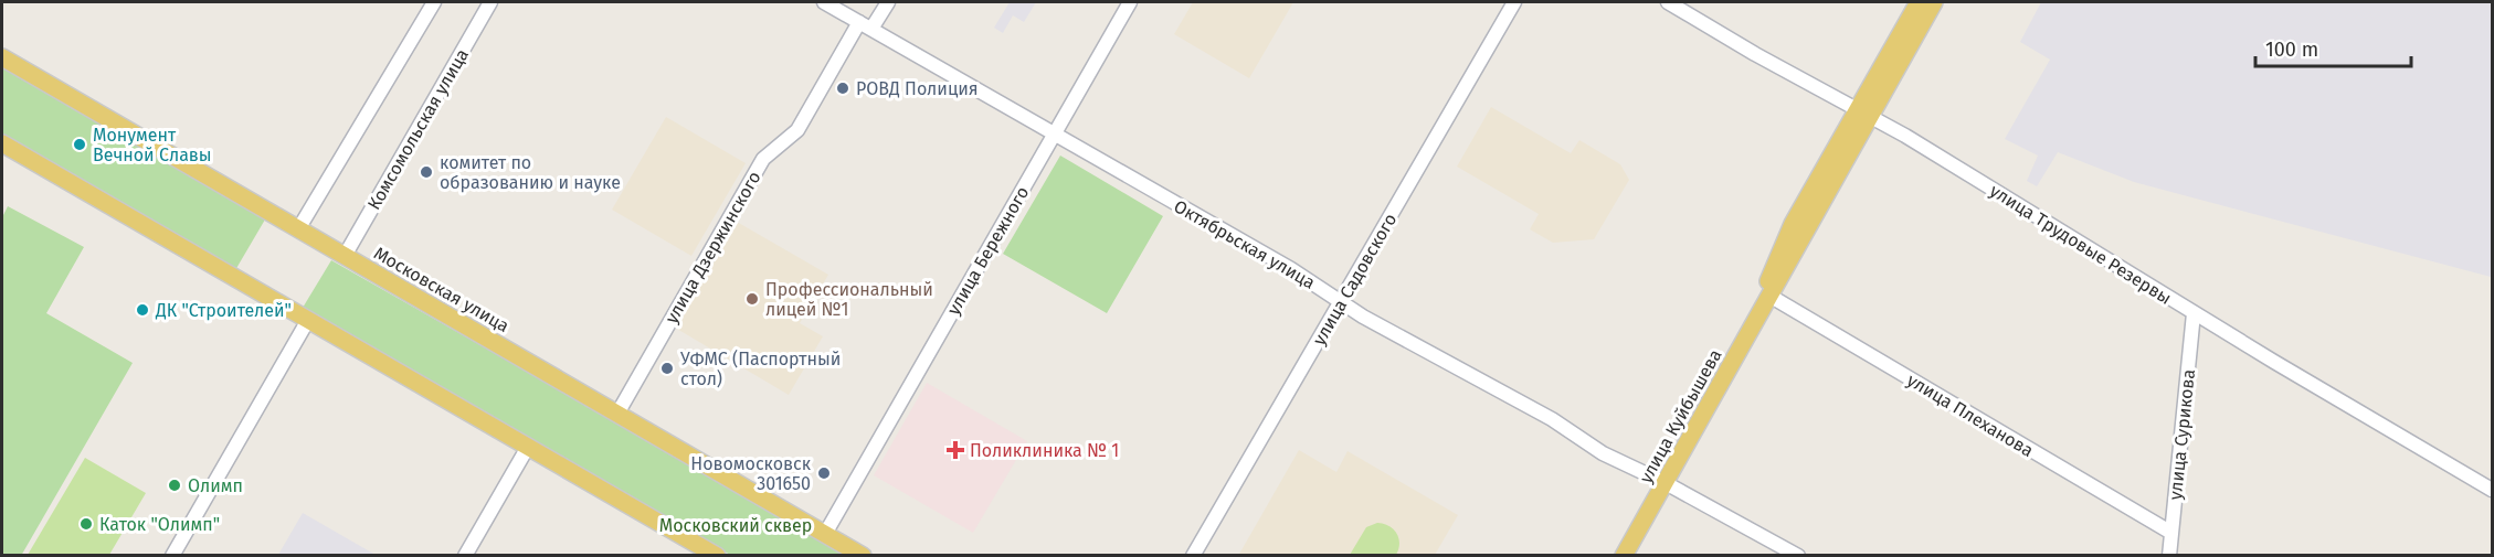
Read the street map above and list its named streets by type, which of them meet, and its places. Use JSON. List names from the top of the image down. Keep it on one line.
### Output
{"streets":{"main road":["Московская улица","улица Куйбышева"],"street":["Комсомольская улица","Октябрьская улица","улица Трудовые Резервы","улица Дзержинского","улица Бережного","улица Садовского","улица Плеханова","улица Сурикова"]},"crossings":[["Комсомольская улица","Московская улица"],["Октябрьская улица","улица Дзержинского"],["Октябрьская улица","улица Бережного"],["Октябрьская улица","улица Садовского"],["Октябрьская улица","улица Куйбышева"],["улица Трудовые Резервы","улица Куйбышева"],["улица Трудовые Резервы","улица Сурикова"],["улица Дзержинского","Московская улица"],["улица Бережного","Московская улица"],["улица Плеханова","улица Куйбышева"],["улица Плеханова","улица Сурикова"]],"parks":["Московский сквер"],"places":{"other":["РОВД Полиция","Монумент Вечной Славы","комитет по образованию и науке","Профессиональный лицей №1","ДК \"Строителей\"","УФМС (Паспортный стол)","Новомосковск 301650","Олимп","Каток \"Олимп\""],"health":["Поликлиника № 1"]},"scale_bar":"100 m"}
